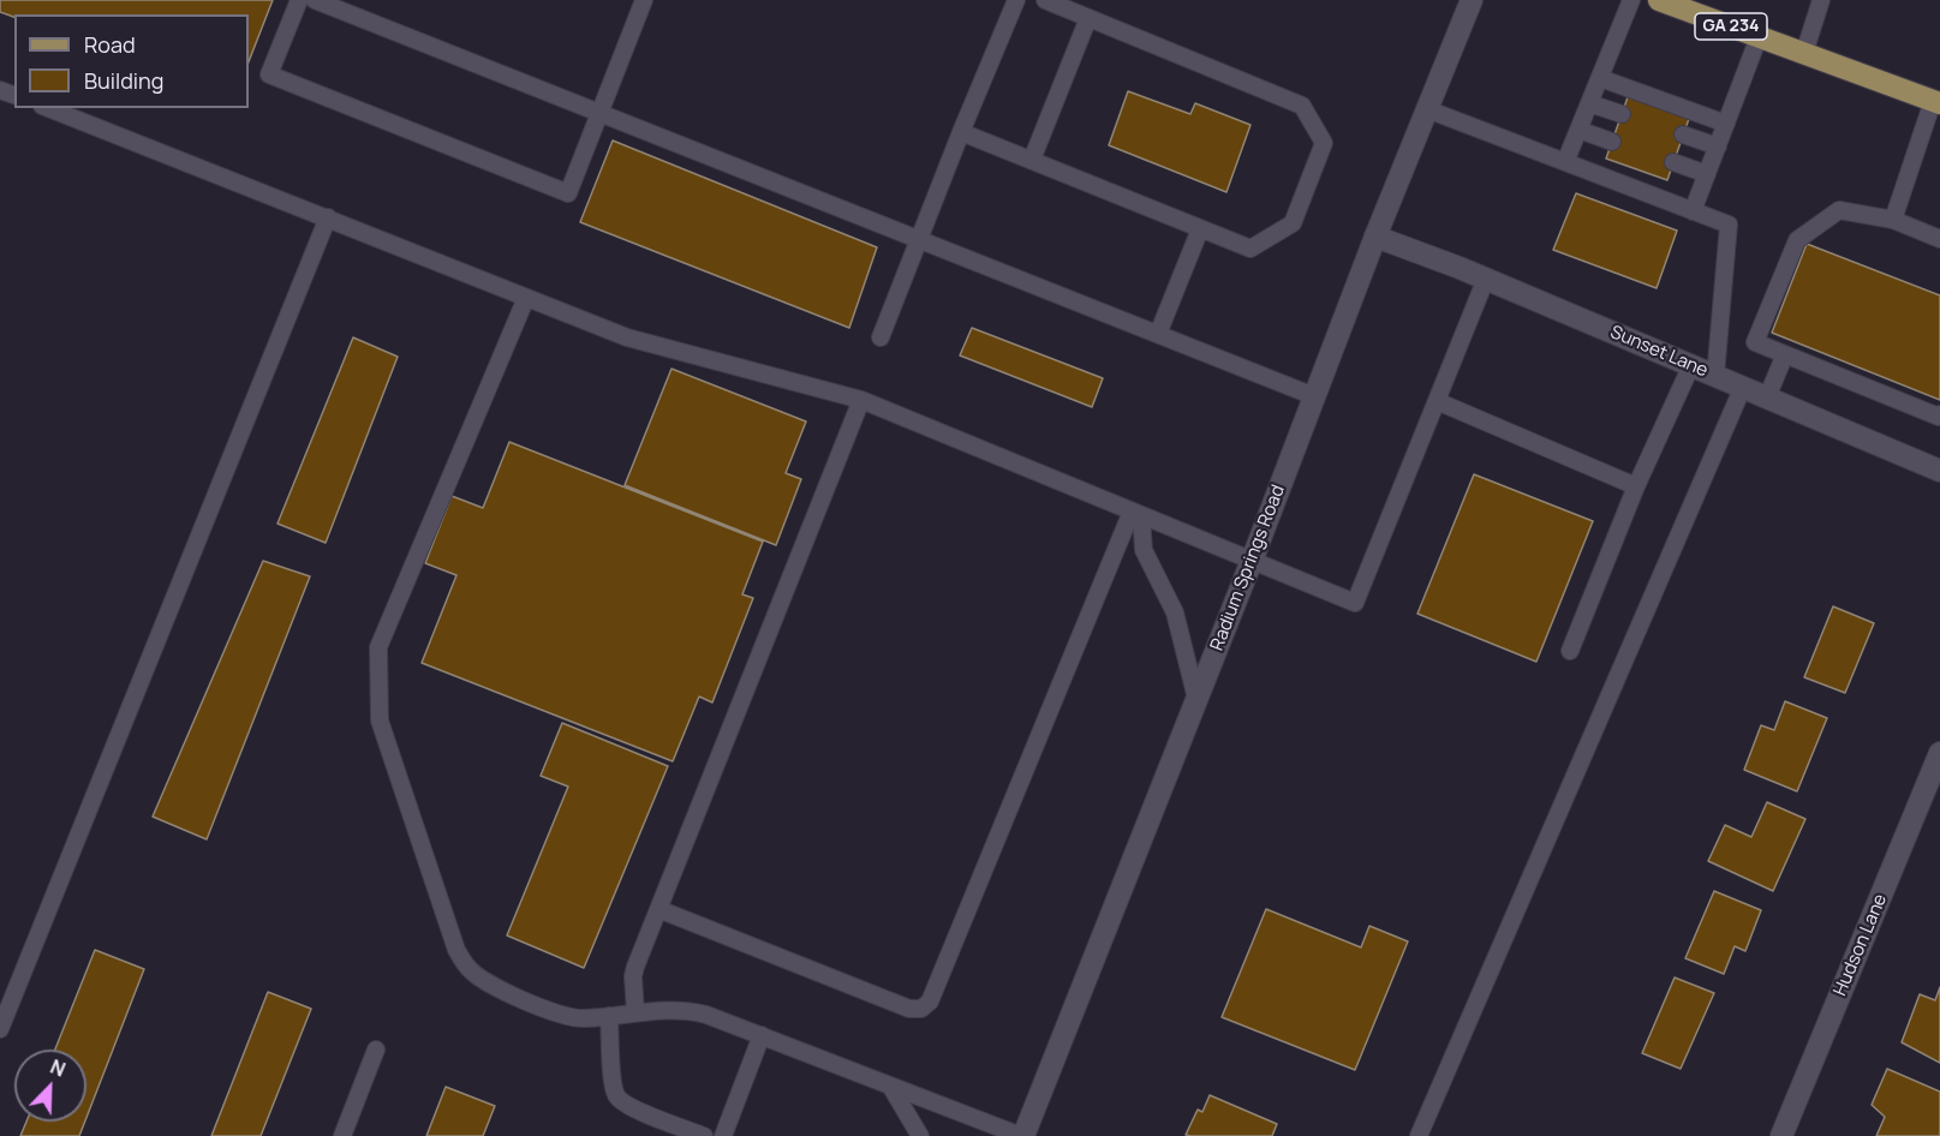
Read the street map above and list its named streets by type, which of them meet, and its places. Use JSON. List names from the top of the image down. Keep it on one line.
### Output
{"streets":{"main road":["GA 234","Sunset Lane","Radium Springs Road","Hudson Lane"]},"crossings":[["Sunset Lane","Radium Springs Road"]],"legend":["Road","Building"],"north":"top right"}
